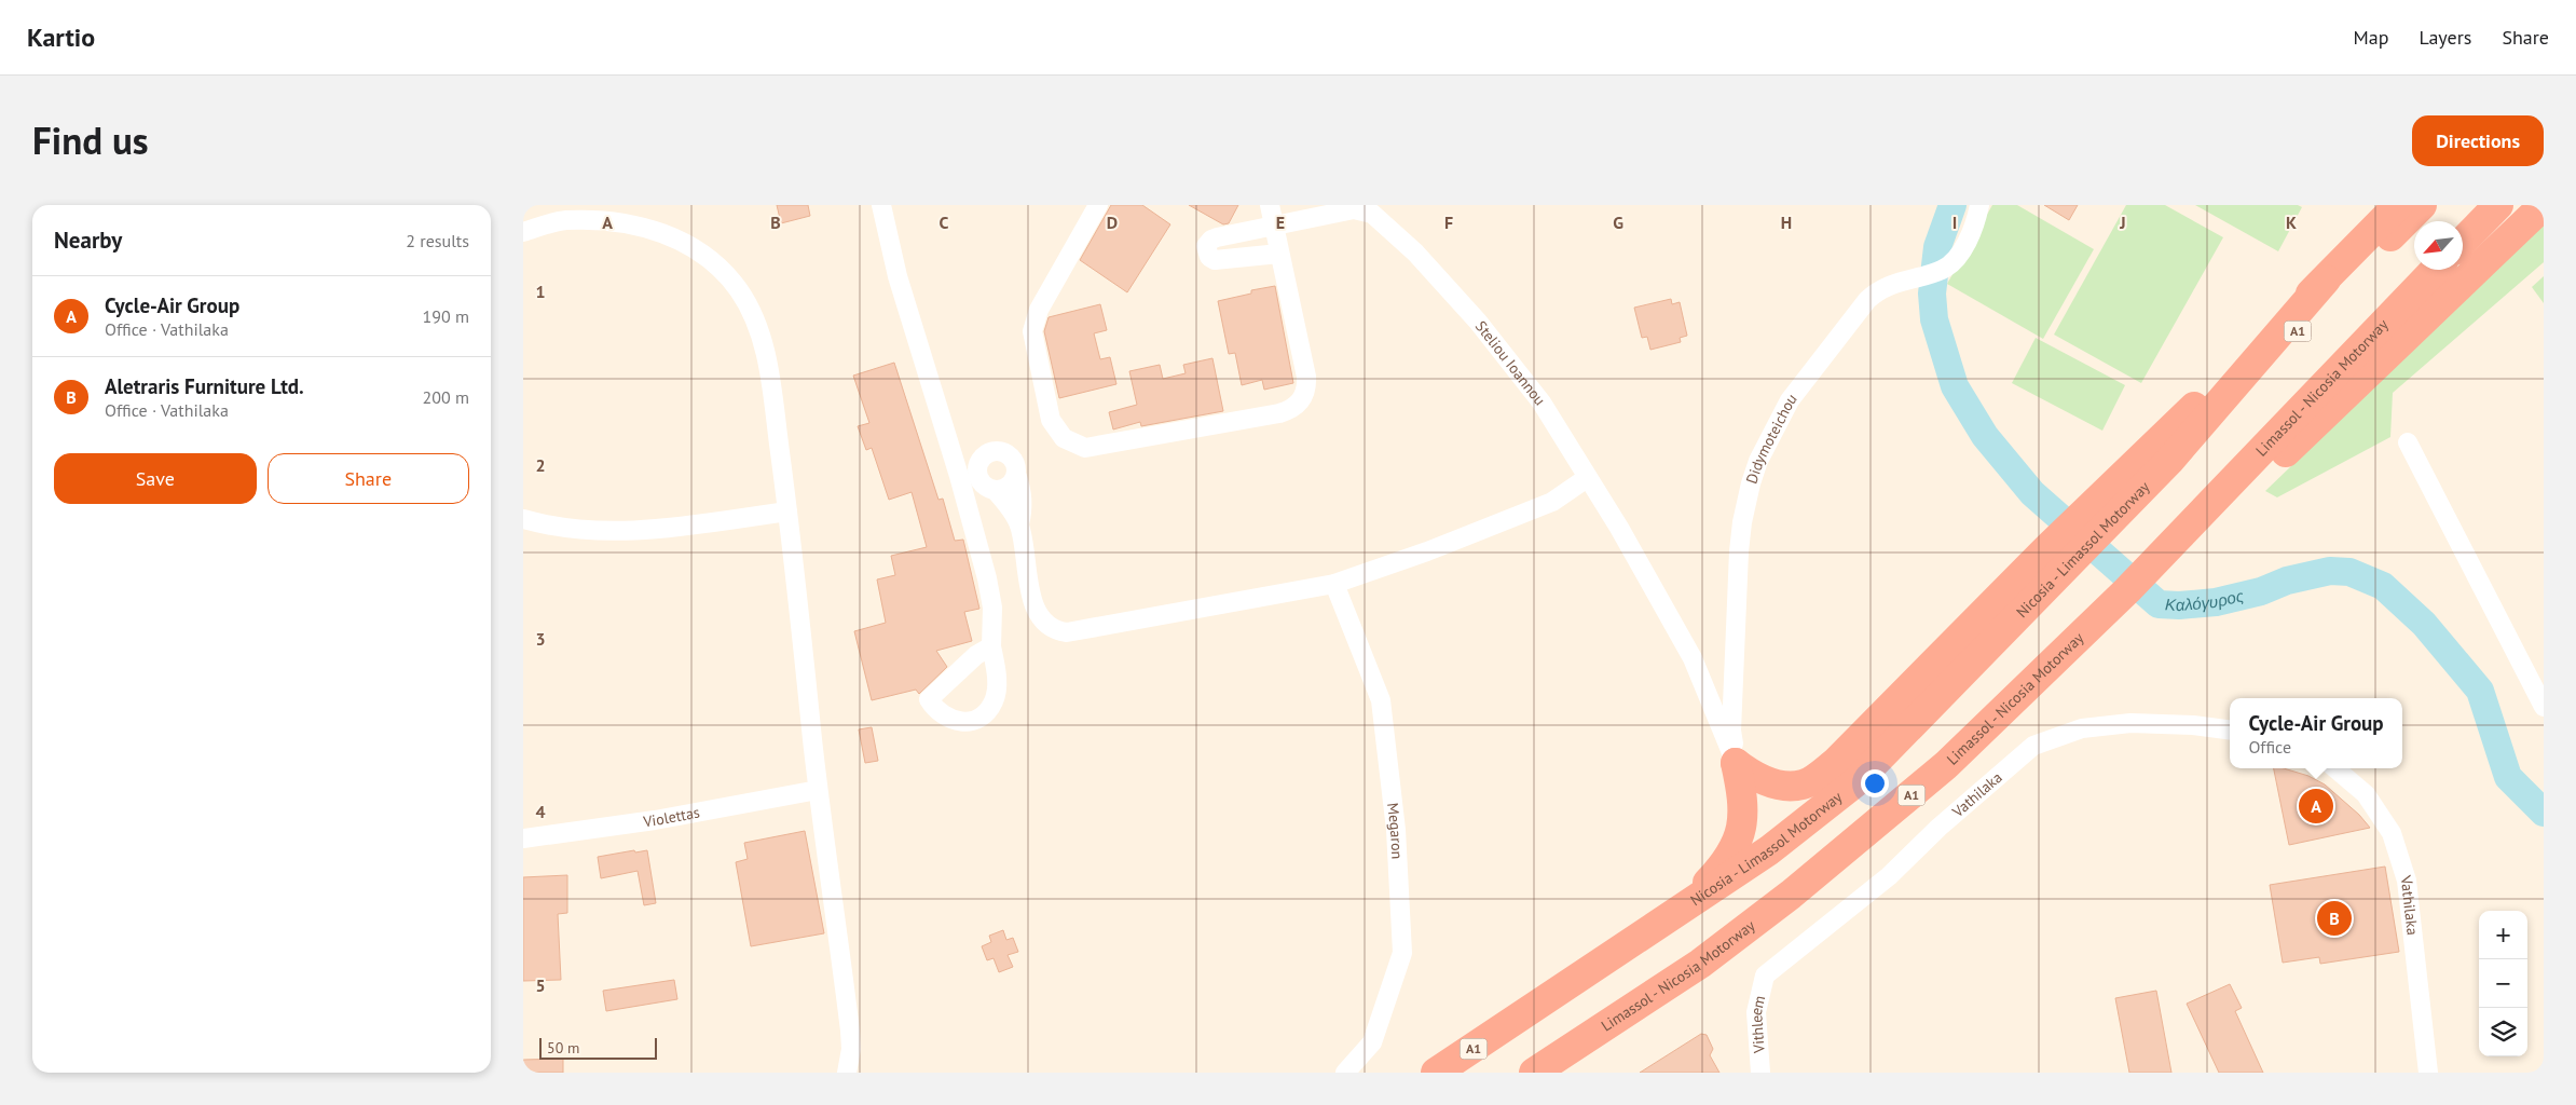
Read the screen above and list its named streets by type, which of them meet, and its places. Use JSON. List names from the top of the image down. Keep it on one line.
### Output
{"streets":{"highway":["A1","Limassol - Nicosia Motorway","Nicosia - Limassol Motorway"],"street":["Steliou Ioannou","Didymoteichou","Vathilaka","Violettas","Megaron","Vithleem"]},"crossings":[["Steliou Ioannou","Didymoteichou"],["Vathilaka","Vithleem"]],"water":["Καλόγυρος"],"scale_bar":"50 m","north":"bottom left","page":{"header":"Kartio","nav":["Map","Layers","Share"],"title":"Find us","buttons":["Directions",["Save","Share"]],"heading":["Nearby","2 results"],"list":[{"mark":"A","name":"Cycle-Air Group","note":"Office · Vathilaka","value":"190 m"},{"mark":"B","name":"Aletraris Furniture Ltd.","note":"Office · Vathilaka","value":"200 m"}],"popup":["Cycle-Air Group","Office"],"pins":["A","B"],"map_buttons":["+","−"],"scale":"50 m"},"grid":{"columns":["A","B","C","D","E","F","G","H","I","J","K"],"rows":["1","2","3","4","5"]}}
